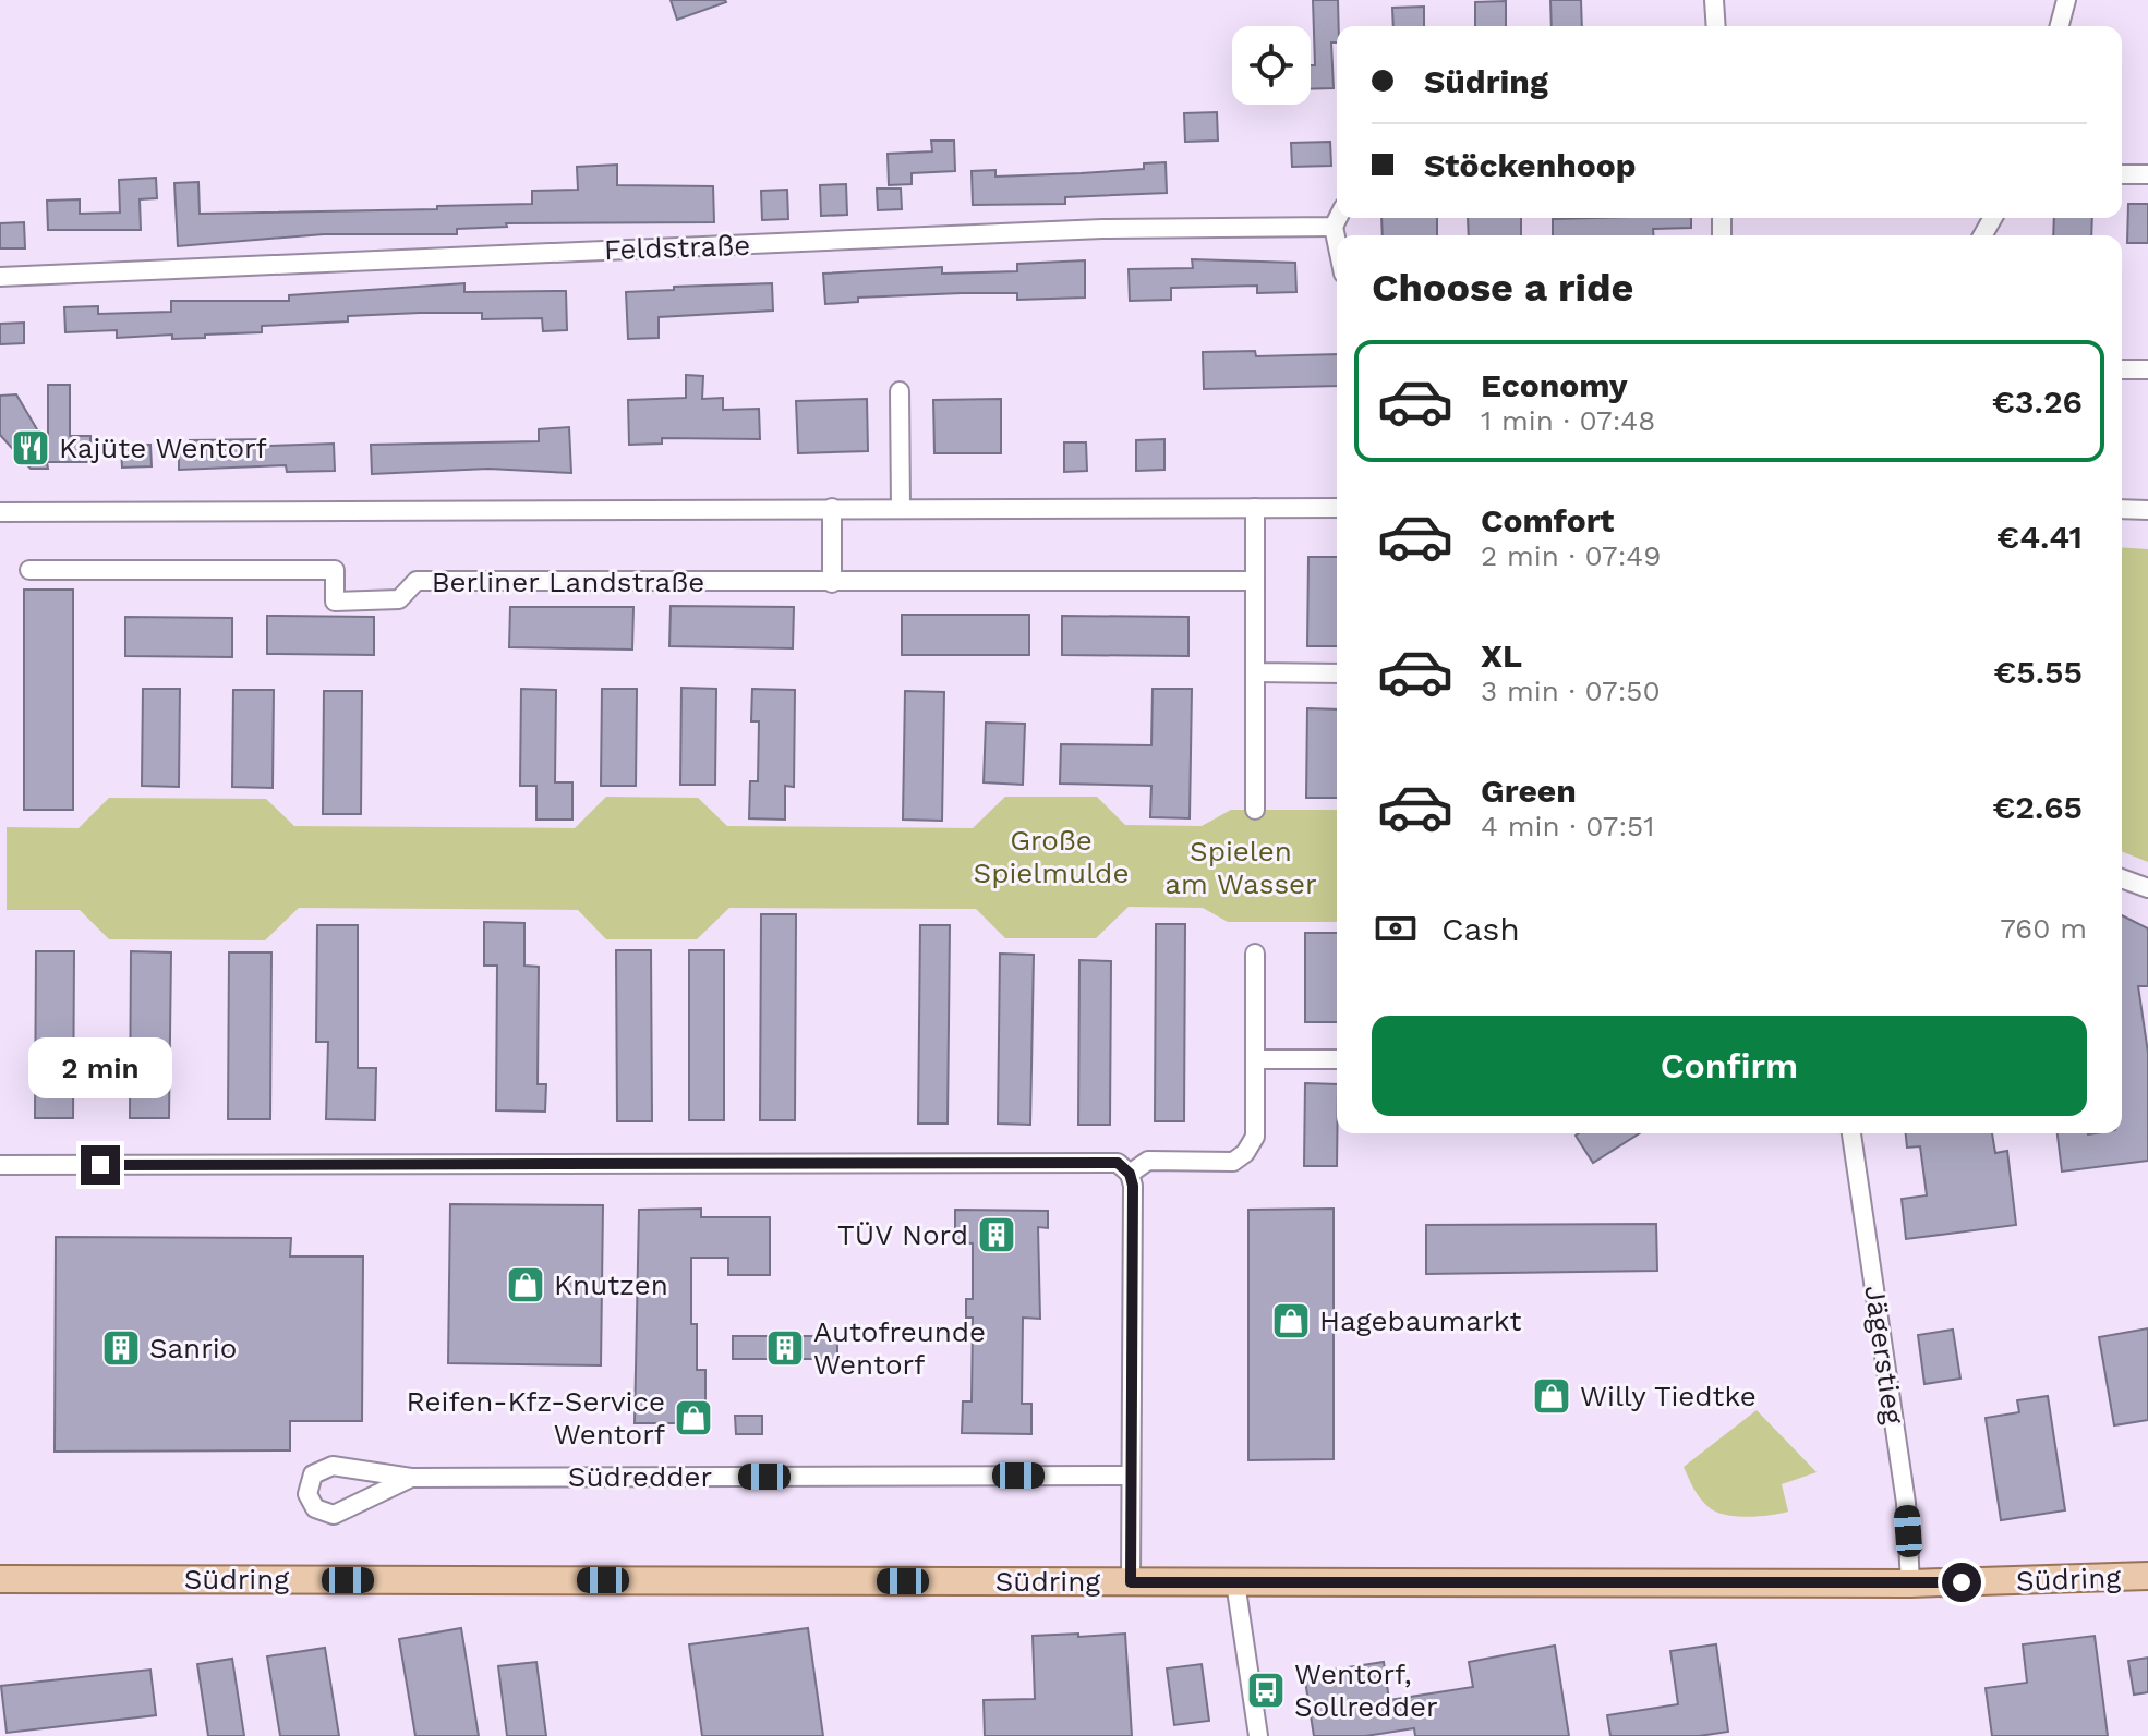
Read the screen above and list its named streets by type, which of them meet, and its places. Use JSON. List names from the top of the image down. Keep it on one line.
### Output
{"streets":{"main road":["Südring"],"street":["Feldstraße","Berliner Landstraße","Jägerstieg","Südredder"]},"crossings":[["Jägerstieg","Südring"]],"parks":["Große Spielmulde","Spielen am Wasser"],"places":{"restaurant":["Kajüte Wentorf"],"building":["TÜV Nord","Sanrio","Autofreunde Wentorf"],"shop":["Knutzen","Hagebaumarkt","Willy Tiedtke","Reifen-Kfz-Service Wentorf"],"bus stop":["Wentorf, Sollredder"]},"page":{"banner":["Südring","Stöckenhoop"],"heading":"Choose a ride","list":[{"name":"Economy","note":"1 min · 07:48","value":"€3.26"},{"name":"Comfort","note":"2 min · 07:49","value":"€4.41"},{"name":"XL","note":"3 min · 07:50","value":"€5.55"},{"name":"Green","note":"4 min · 07:51","value":"€2.65"}],"pay":["Cash","760 m"],"buttons":"Confirm","bubble":"2 min"}}
